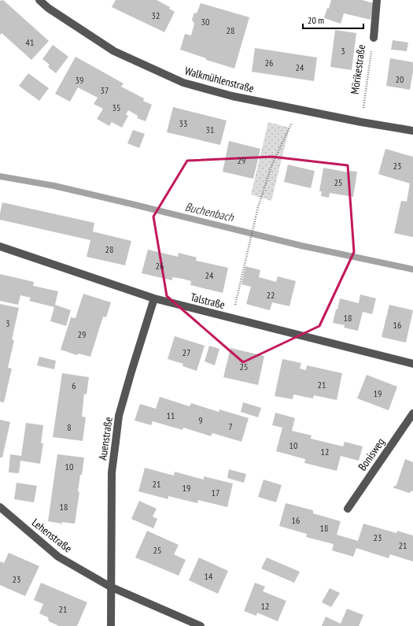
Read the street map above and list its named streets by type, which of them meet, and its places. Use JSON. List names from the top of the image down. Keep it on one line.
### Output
{"streets":{"street":["Mörikestraße","Walkmühlenstraße","Talstraße","Auenstraße","Bonisweg","Lehenstraße"]},"crossings":[["Mörikestraße","Walkmühlenstraße"],["Talstraße","Auenstraße"],["Auenstraße","Lehenstraße"]],"water":["Buchenbach"],"house_numbers":["32","30","28","41","3","26","24","20","39","37","35","33","31","29","23","25","28","26","24","22","18","3","16","29","27","25","21","6","19","11","9","7","8","10","12","10","21","19","17","18","16","18","23","21","25","14","23","12","21"],"scale_bar":"20 m"}
